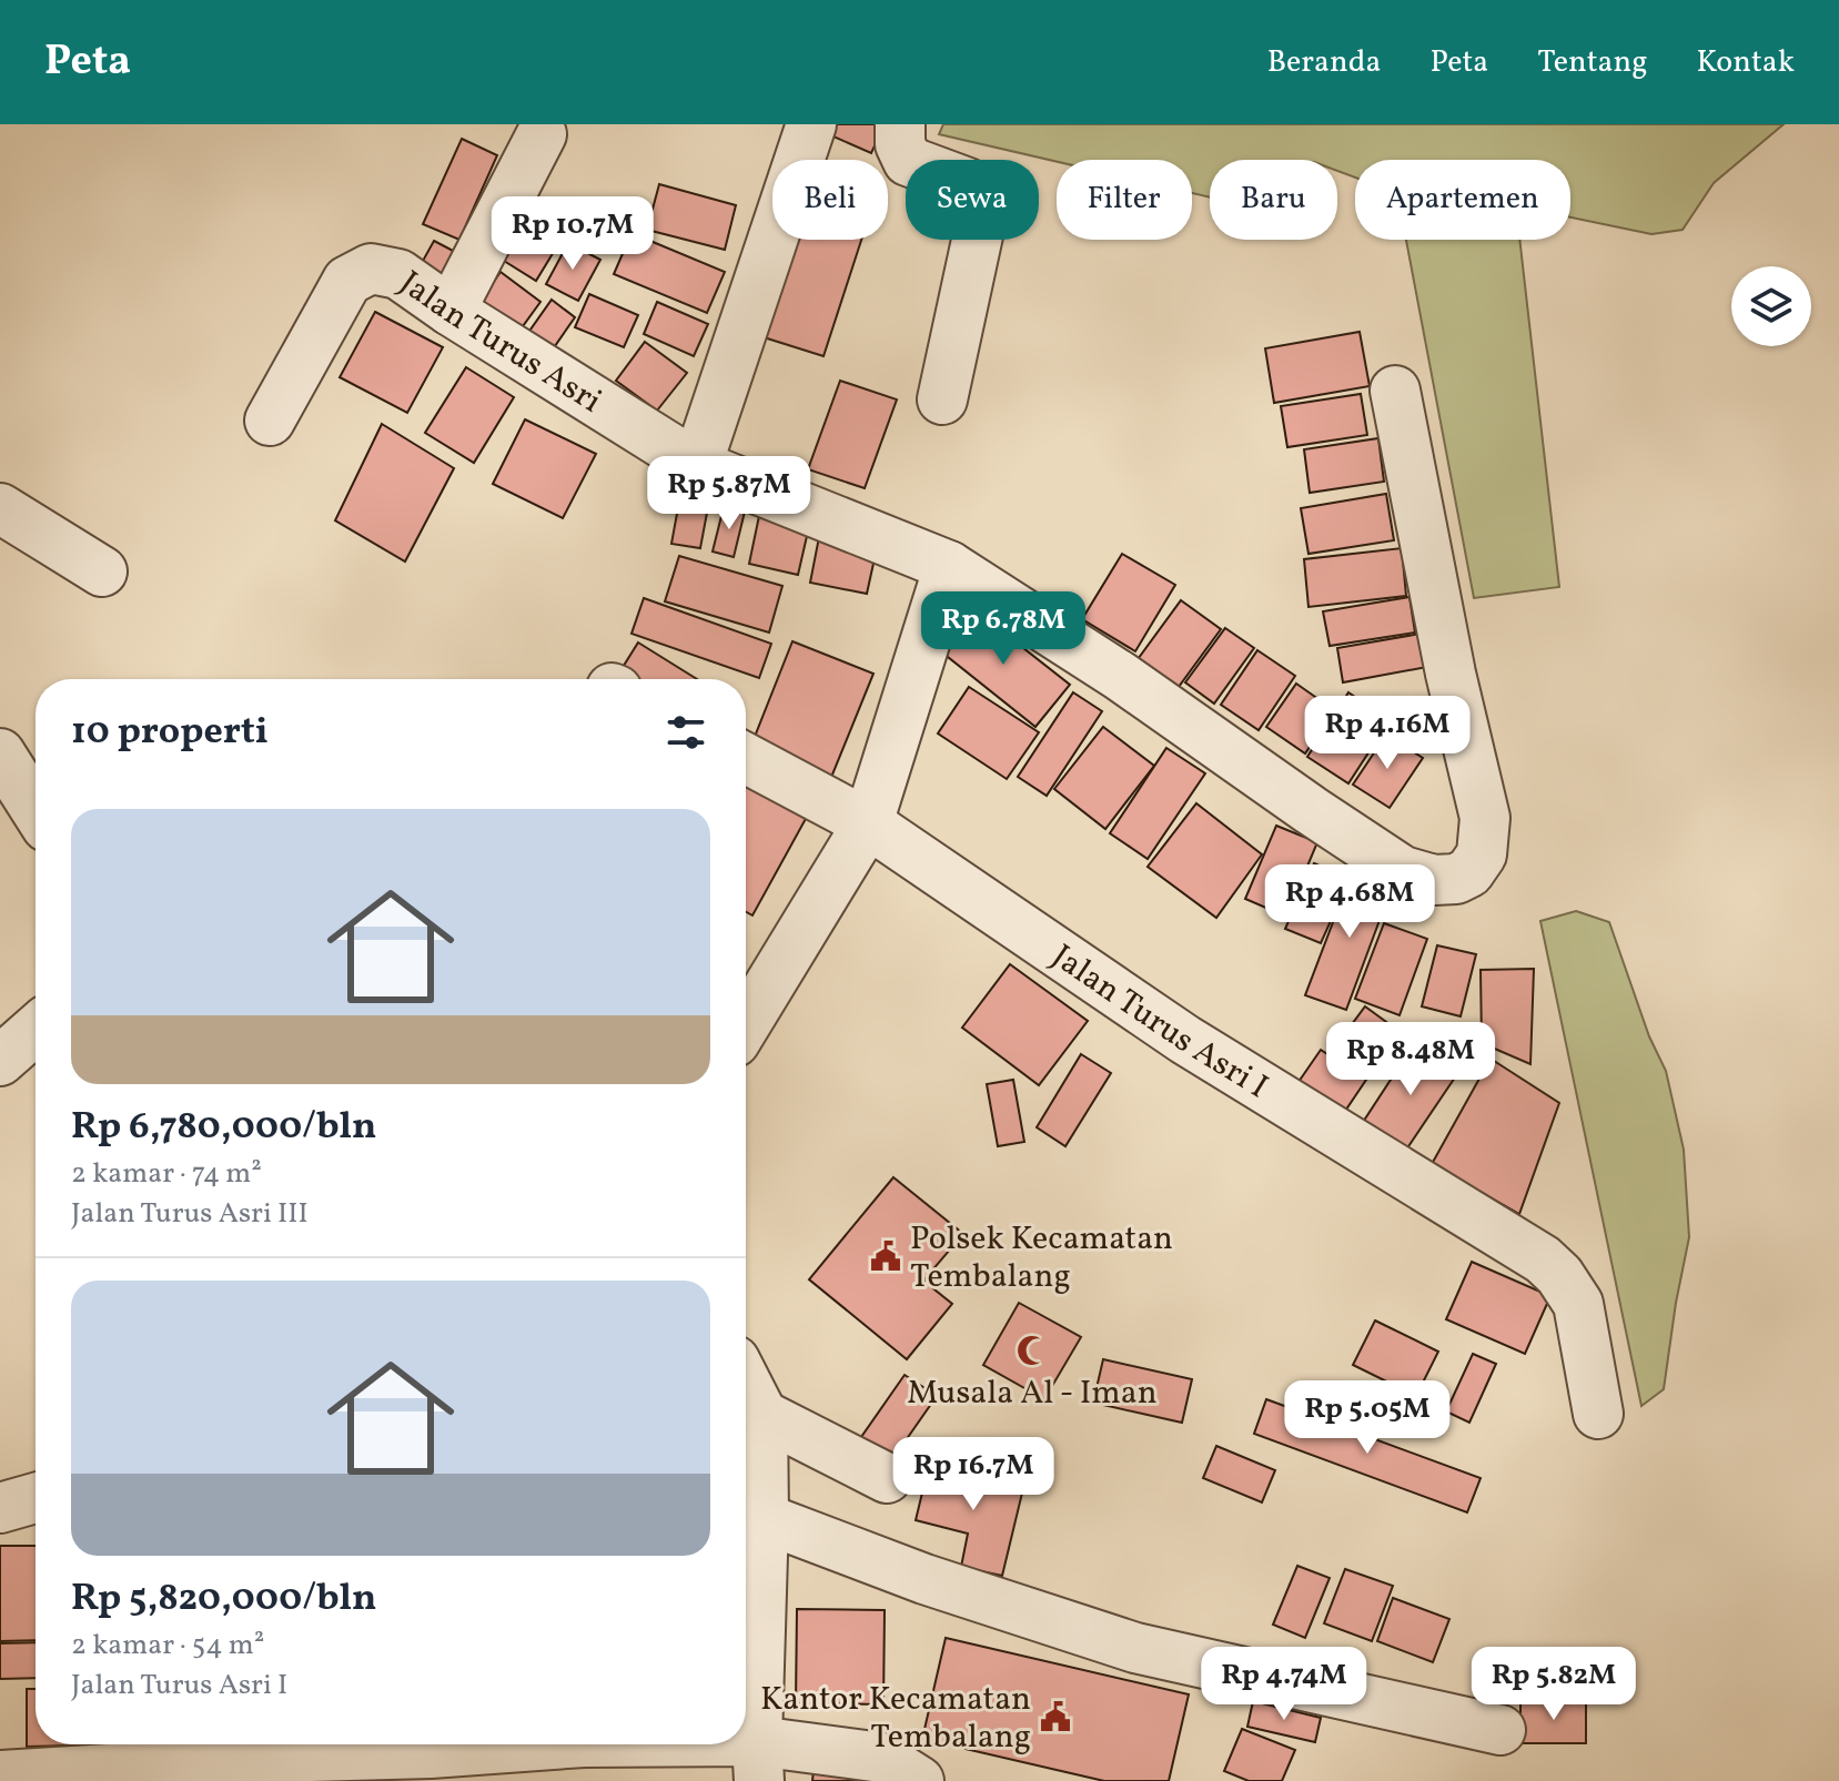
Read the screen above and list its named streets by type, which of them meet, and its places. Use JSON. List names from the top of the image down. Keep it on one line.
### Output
{"streets":{"street":["Jalan Turus Asri","Jalan Turus Asri I"]},"places":{"public building":["Polsek Kecamatan Tembalang","Kantor Kecamatan Tembalang"],"mosque":["Musala Al - Iman"]},"page":{"header":"Peta","nav":["Beranda","Peta","Tentang","Kontak"],"chip":["Beli","Sewa","Filter","Baru","Apartemen"],"price":["Rp 10.7M","Rp 5.87M","Rp 6.78M","Rp 4.16M","Rp 4.68M","Rp 8.48M","Rp 5.05M","Rp 16.7M","Rp 4.74M","Rp 5.82M"],"heading":"10 properti","list":[{"name":"Rp 6,780,000/bln","note":"2 kamar · 74 m² · Jalan Turus Asri III"},{"name":"Rp 5,820,000/bln","note":"2 kamar · 54 m² · Jalan Turus Asri I"}]}}
